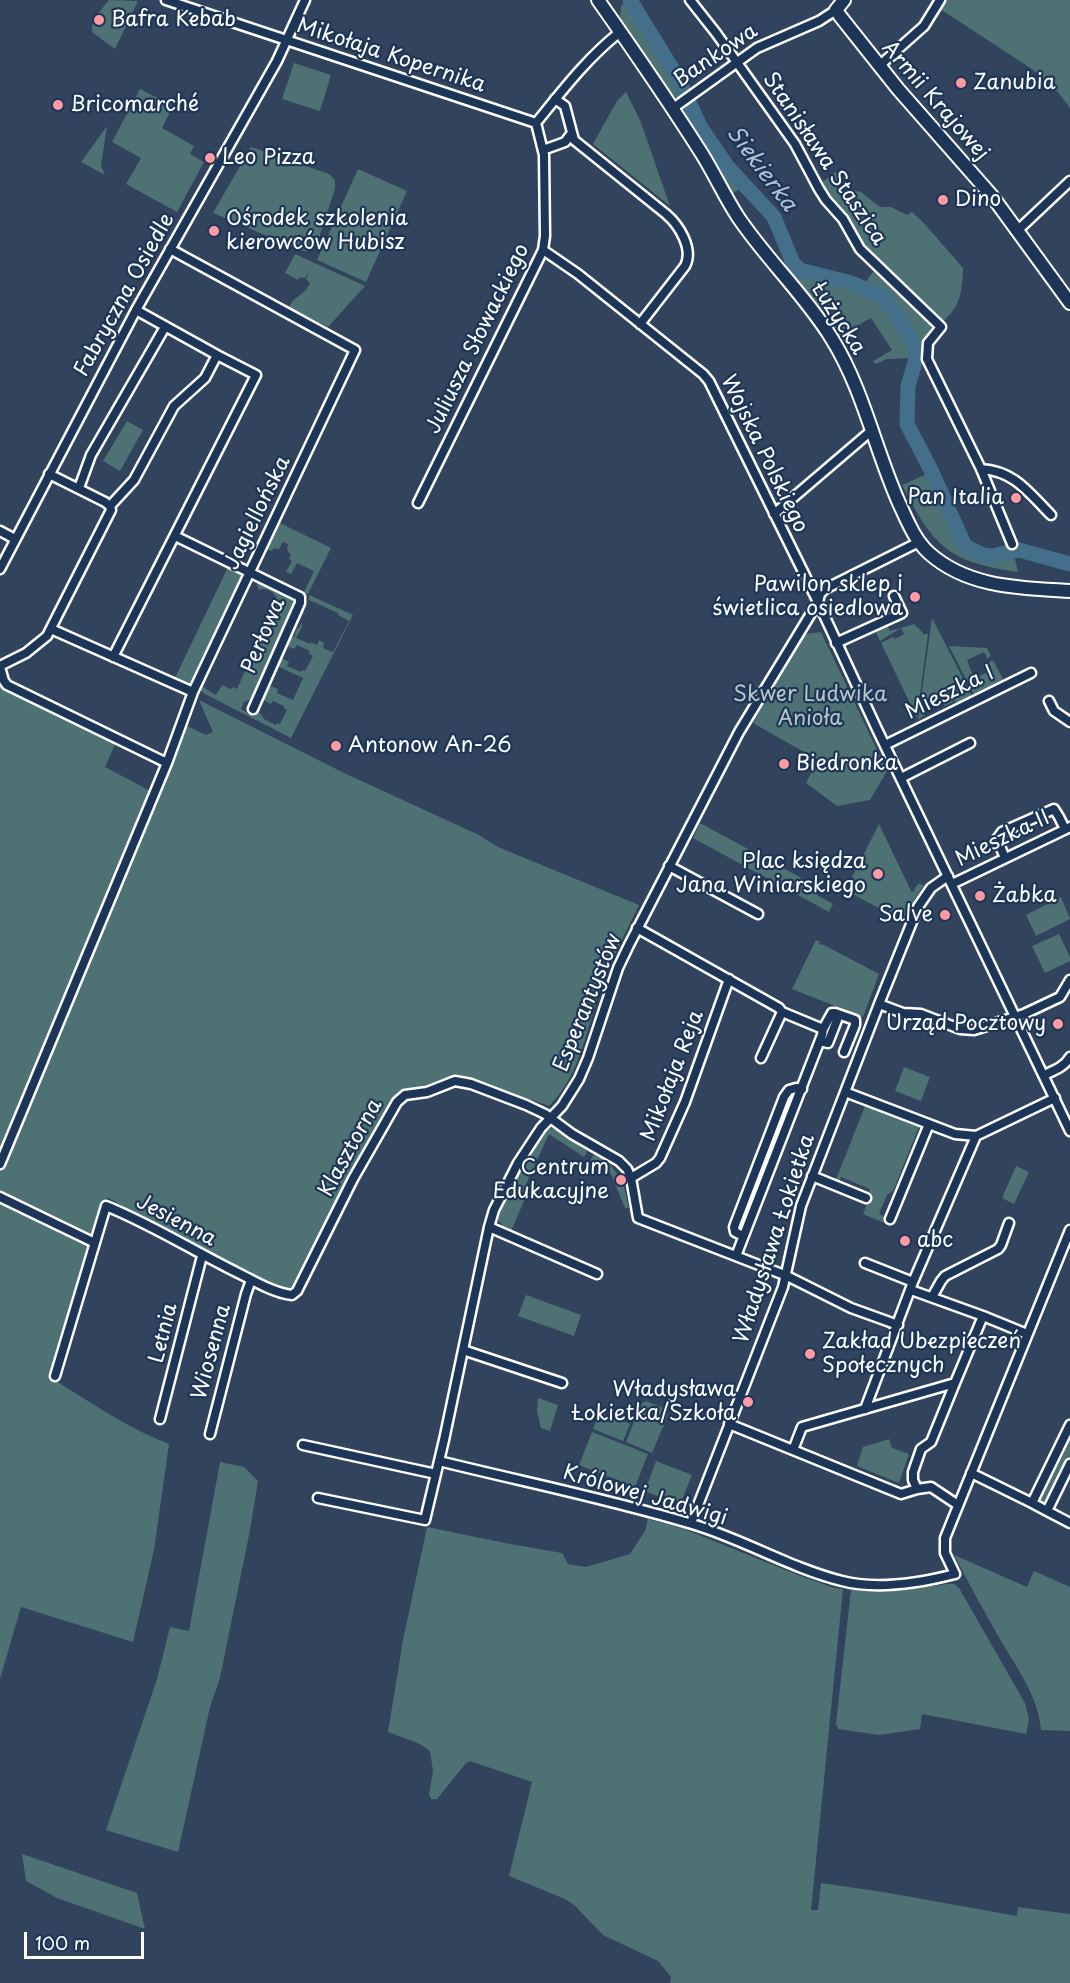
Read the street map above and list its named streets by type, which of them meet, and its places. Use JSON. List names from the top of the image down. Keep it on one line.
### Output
{"streets":{"street":["Mikołaja Kopernika","Bankowa","Armii Krajowej","Stanisława Staszica","Fabryczna Osiedle","Łużycka","Juliusza Słowackiego","Wojska Polskiego","Jagiellońska","Perłowa","Mieszka I","Mieszka II","Esperantystów","Mikołaja Reja","Klasztorna","Jesienna","Władysława Łokietka","Letnia","Wiosenna","Królowej Jadwigi"]},"crossings":[["Mikołaja Kopernika","Fabryczna Osiedle"],["Mikołaja Kopernika","Juliusza Słowackiego"],["Bankowa","Armii Krajowej"],["Bankowa","Stanisława Staszica"],["Bankowa","Łużycka"],["Fabryczna Osiedle","Jagiellońska"],["Łużycka","Esperantystów"],["Juliusza Słowackiego","Wojska Polskiego"],["Wojska Polskiego","Mieszka I"],["Wojska Polskiego","Mieszka II"],["Wojska Polskiego","Esperantystów"],["Wojska Polskiego","Władysława Łokietka"],["Jagiellońska","Perłowa"],["Mieszka II","Władysława Łokietka"],["Esperantystów","Mikołaja Reja"],["Esperantystów","Klasztorna"],["Mikołaja Reja","Klasztorna"],["Klasztorna","Jesienna"],["Jesienna","Letnia"],["Jesienna","Wiosenna"],["Władysława Łokietka","Królowej Jadwigi"]],"water":["Siekierka"],"parks":["Skwer Ludwika Anioła"],"places":["Bafra Kebab","Zanubia","Bricomarché","Leo Pizza","Dino","Ośrodek szkolenia kierowców Hubisz","Pan Italia","Pawilon sklep i świetlica osiedlowa","Antonow An-26","Biedronka","Plac księdza Jana Winiarskiego","Żabka","Salve","Urząd Pocztowy","Centrum Edukacyjne","abc","Zakład Ubezpieczeń Społecznych","Władysława Łokietka/Szkoła"],"scale_bar":"100 m"}
